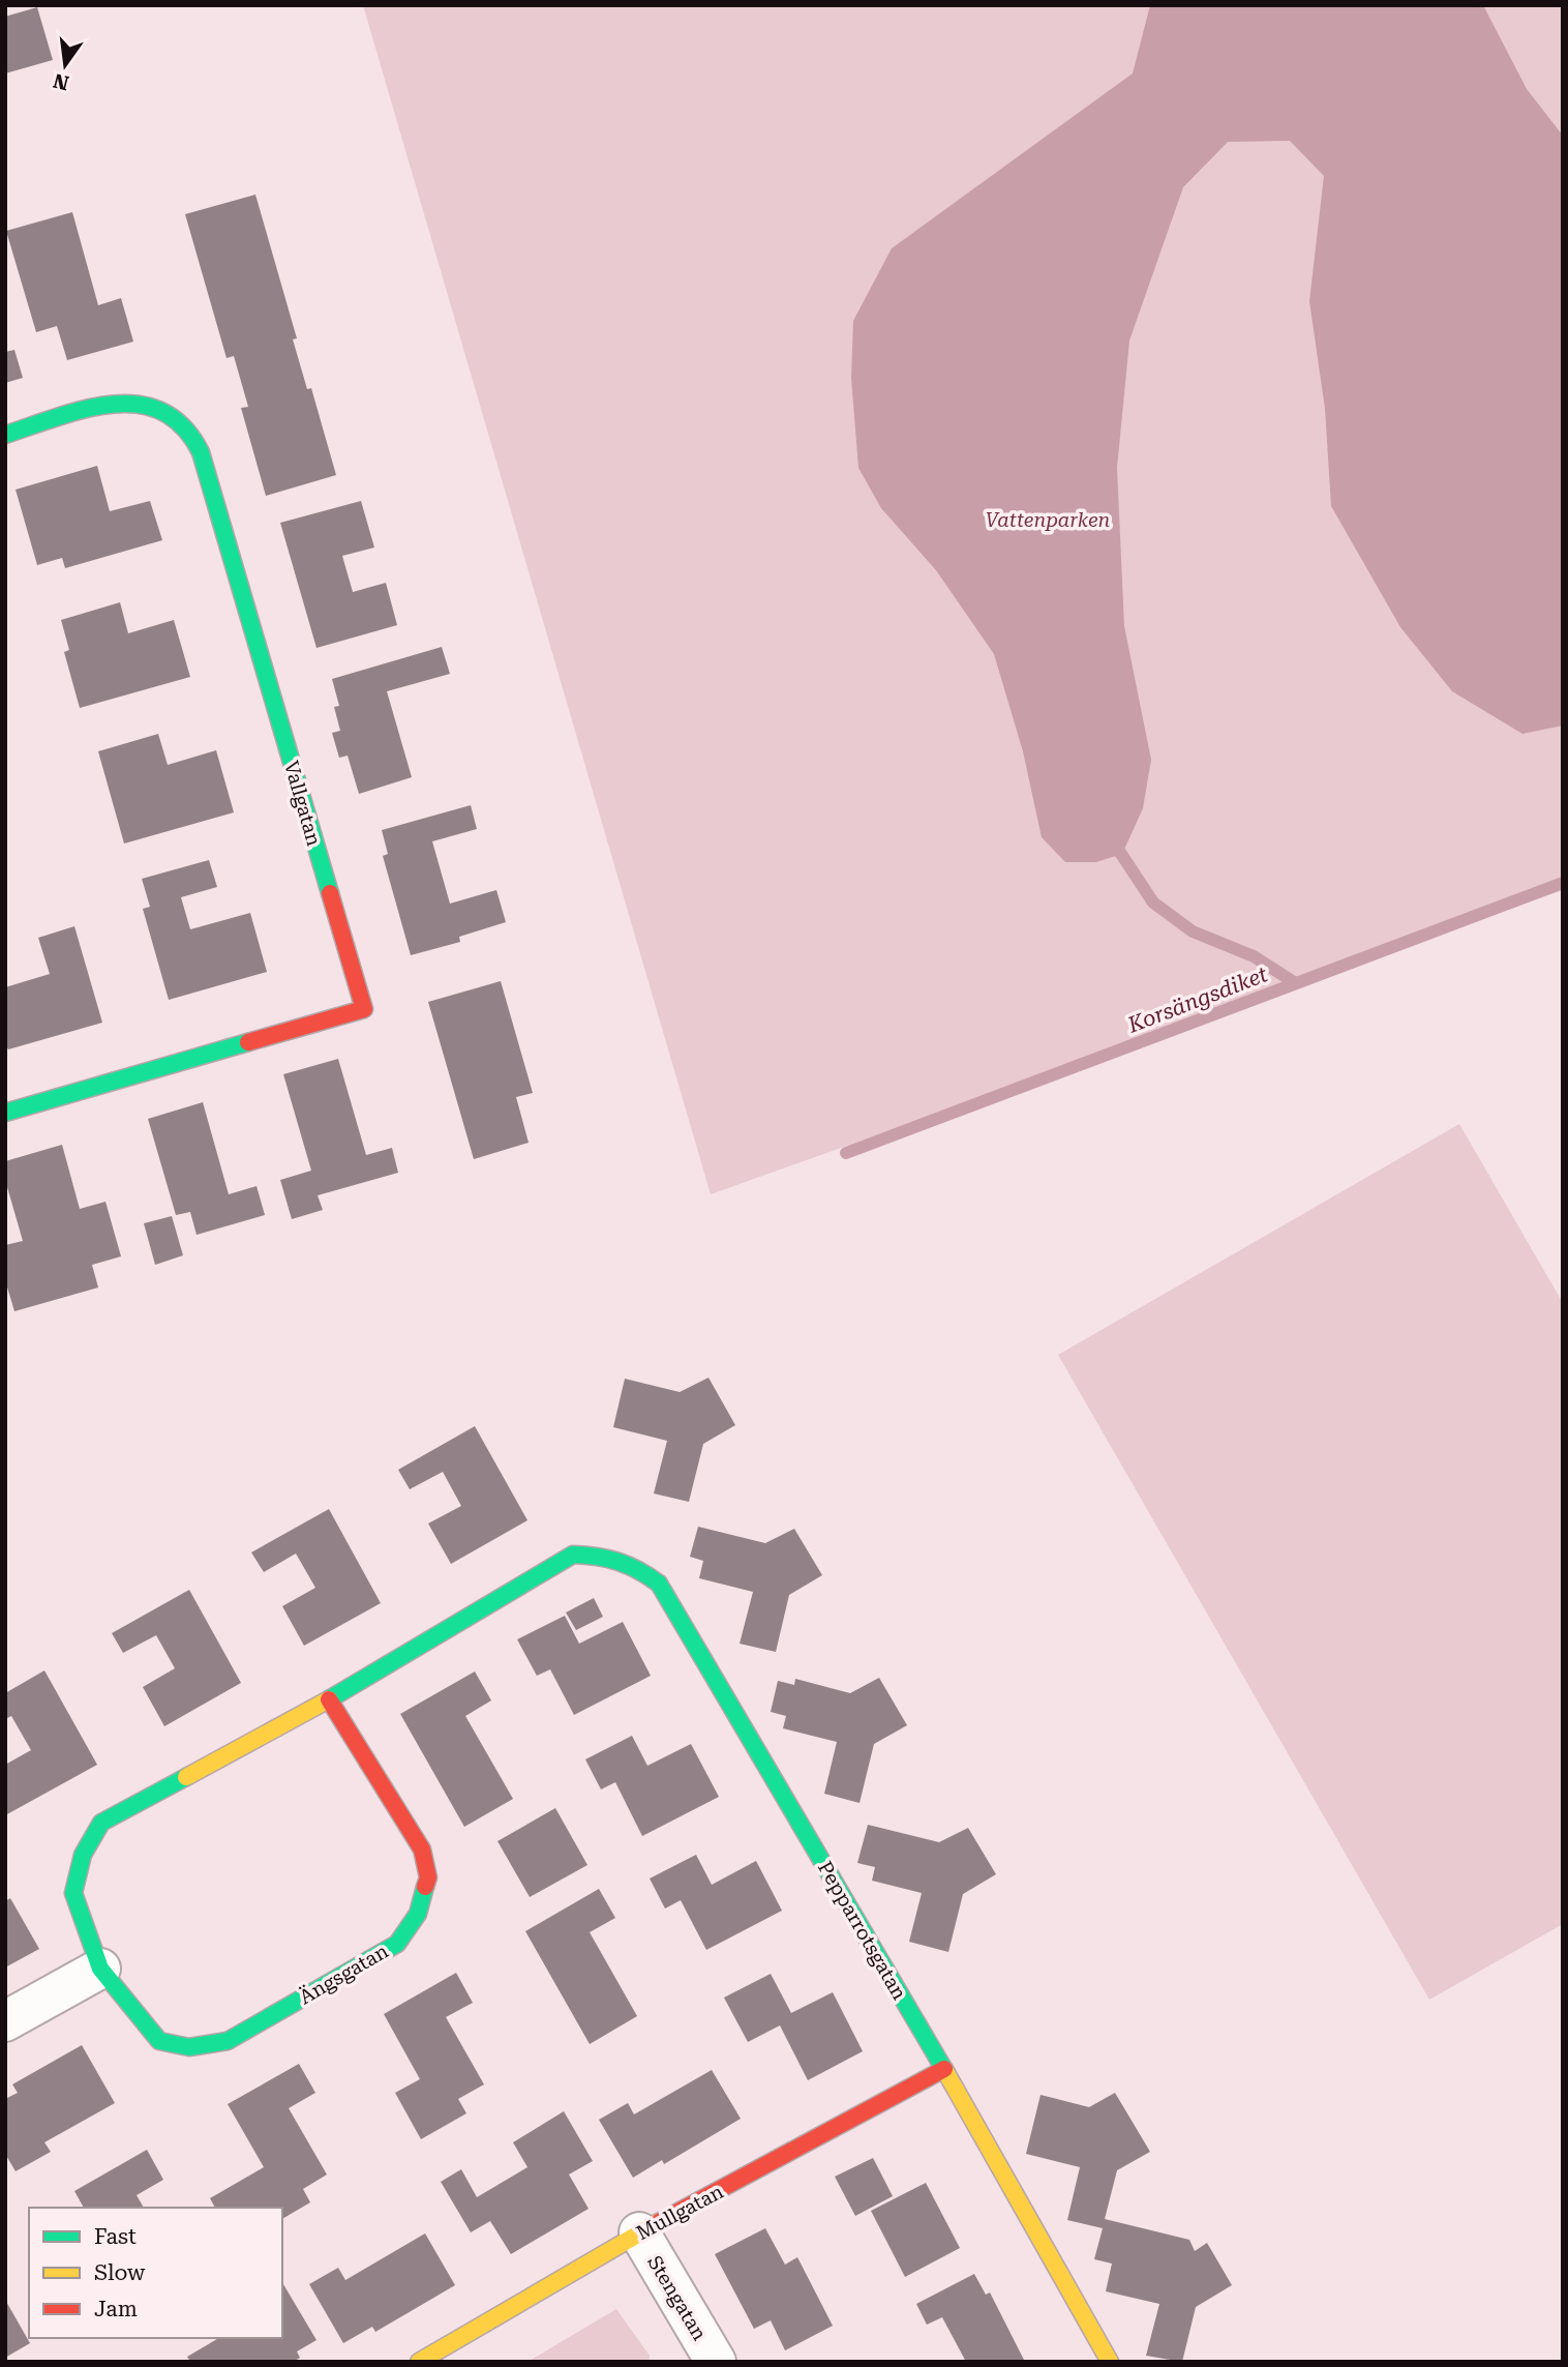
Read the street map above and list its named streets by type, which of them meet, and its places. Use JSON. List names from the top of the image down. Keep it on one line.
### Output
{"streets":{"street":["Vallgatan","Pepparrotsgatan","Ängsgatan","Mullgatan","Stengatan"]},"crossings":[["Pepparrotsgatan","Ängsgatan"],["Pepparrotsgatan","Mullgatan"],["Mullgatan","Stengatan"]],"water":["Korsängsdiket"],"parks":["Vattenparken"],"legend":["Fast","Slow","Jam"],"north":"bottom"}
